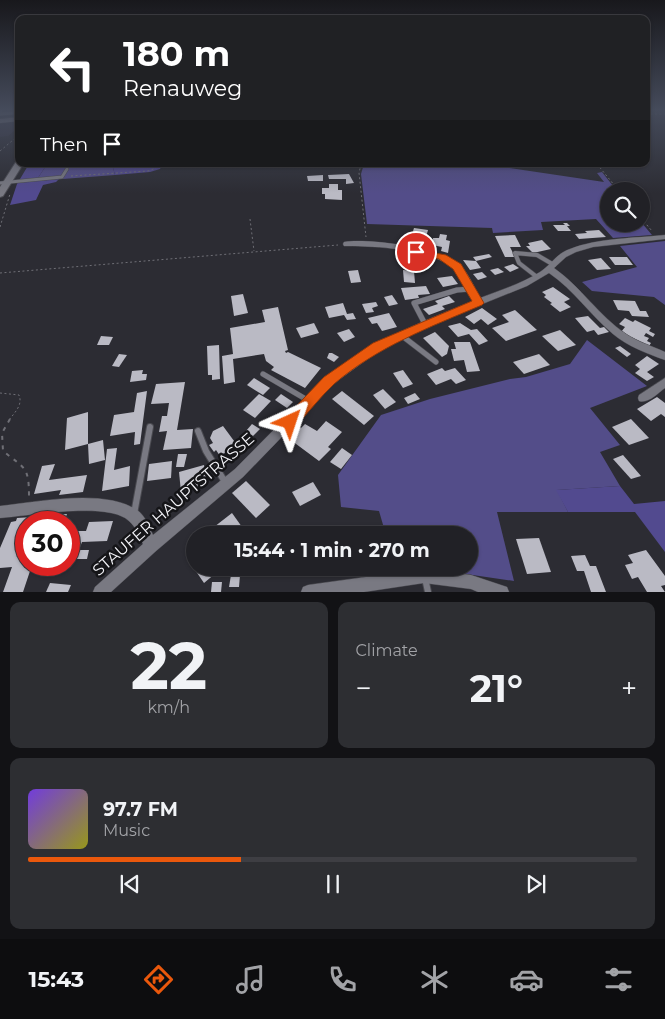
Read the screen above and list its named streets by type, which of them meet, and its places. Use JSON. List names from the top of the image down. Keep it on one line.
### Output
{"streets":{"street":["STAUFER HAUPTSTRASSE"]},"page":{"turn":["180 m","Renauweg"],"then":"Then","limit":"30","trip":"15:44 · 1 min · 270 m","tile":[["22","km/h"],"Climate"],"heat":["−","21°","+"],"song":["97.7 FM","Music"],"tabs":"15:43"}}
